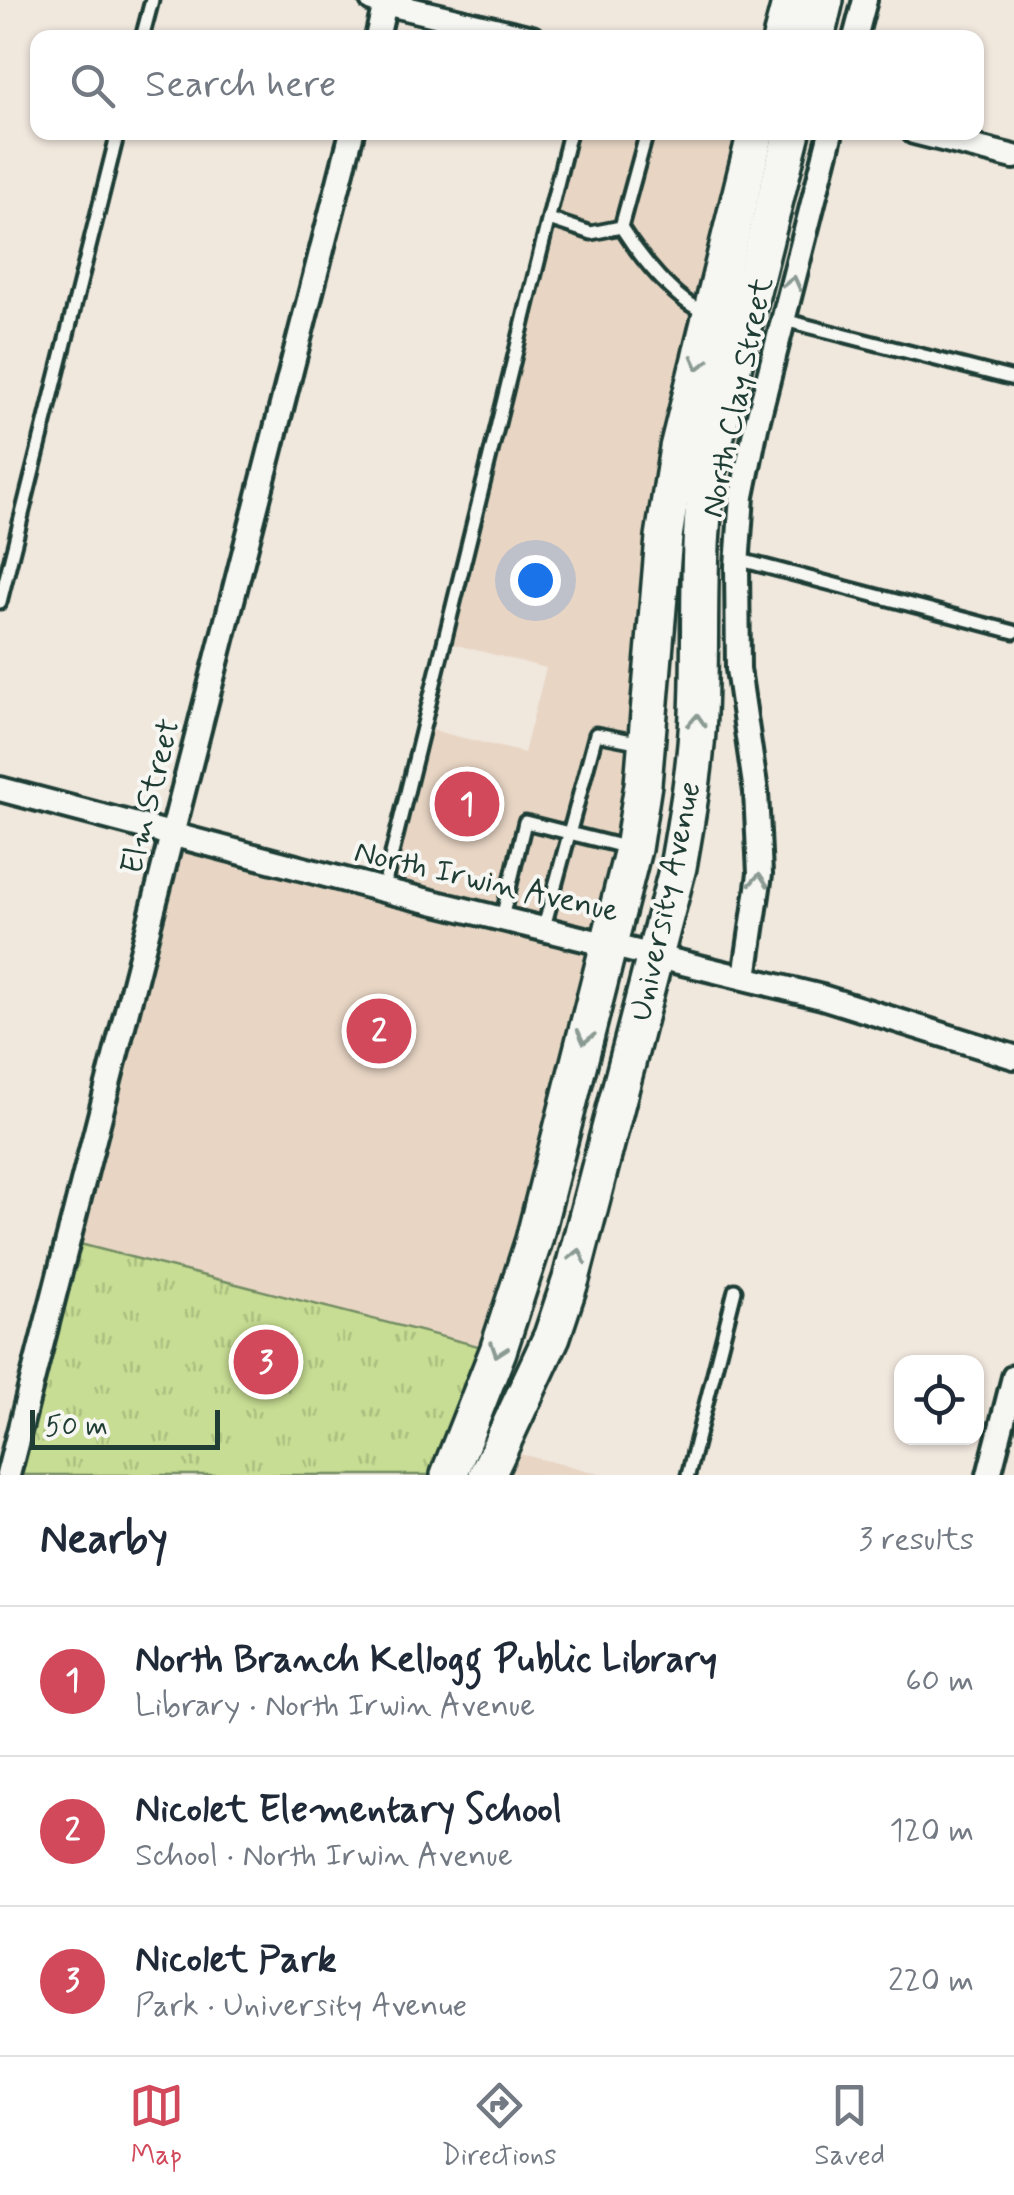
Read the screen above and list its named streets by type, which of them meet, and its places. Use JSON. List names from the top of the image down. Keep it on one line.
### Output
{"streets":{"main road":["University Avenue"],"street":["North Clay Street","Elm Street","North Irwin Avenue"]},"crossings":[["North Clay Street","North Irwin Avenue"],["Elm Street","North Irwin Avenue"],["North Irwin Avenue","University Avenue"]],"one_way":["North Clay Street"],"scale_bar":"50 m","page":{"search":"Search here","pins":["1","2","3"],"scale":"50 m","heading":["Nearby","3 results"],"list":[{"mark":"1","name":"North Branch Kellogg Public Library","note":"Library · North Irwin Avenue","value":"60 m"},{"mark":"2","name":"Nicolet Elementary School","note":"School · North Irwin Avenue","value":"120 m"},{"mark":"3","name":"Nicolet Park","note":"Park · University Avenue","value":"220 m"}],"nav":["Map","Directions","Saved"]}}
